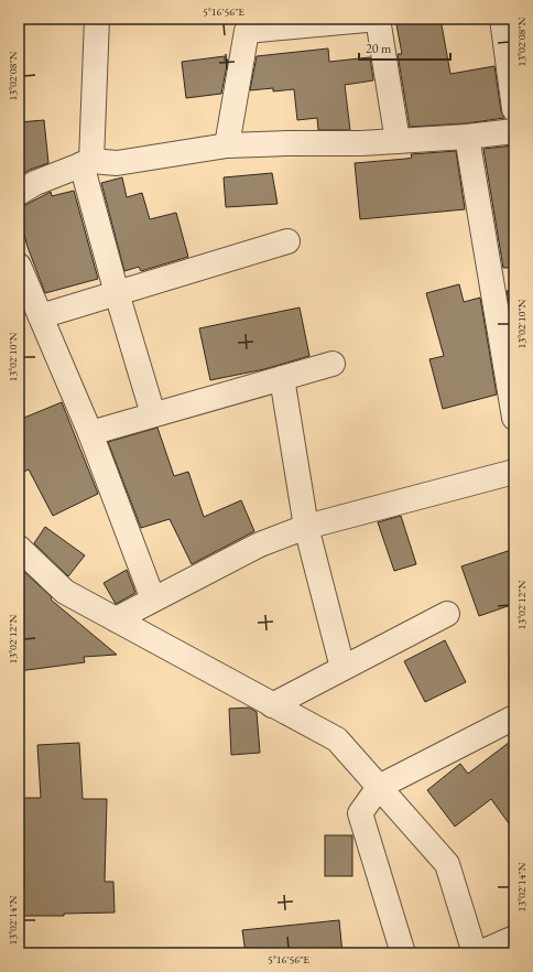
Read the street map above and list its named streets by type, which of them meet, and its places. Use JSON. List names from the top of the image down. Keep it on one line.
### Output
{"scale_bar":"20 m","coordinates":["5°16'56\"E","13°02'08\"N","13°02'10\"N","13°02'12\"N","13°02'14\"N"]}
